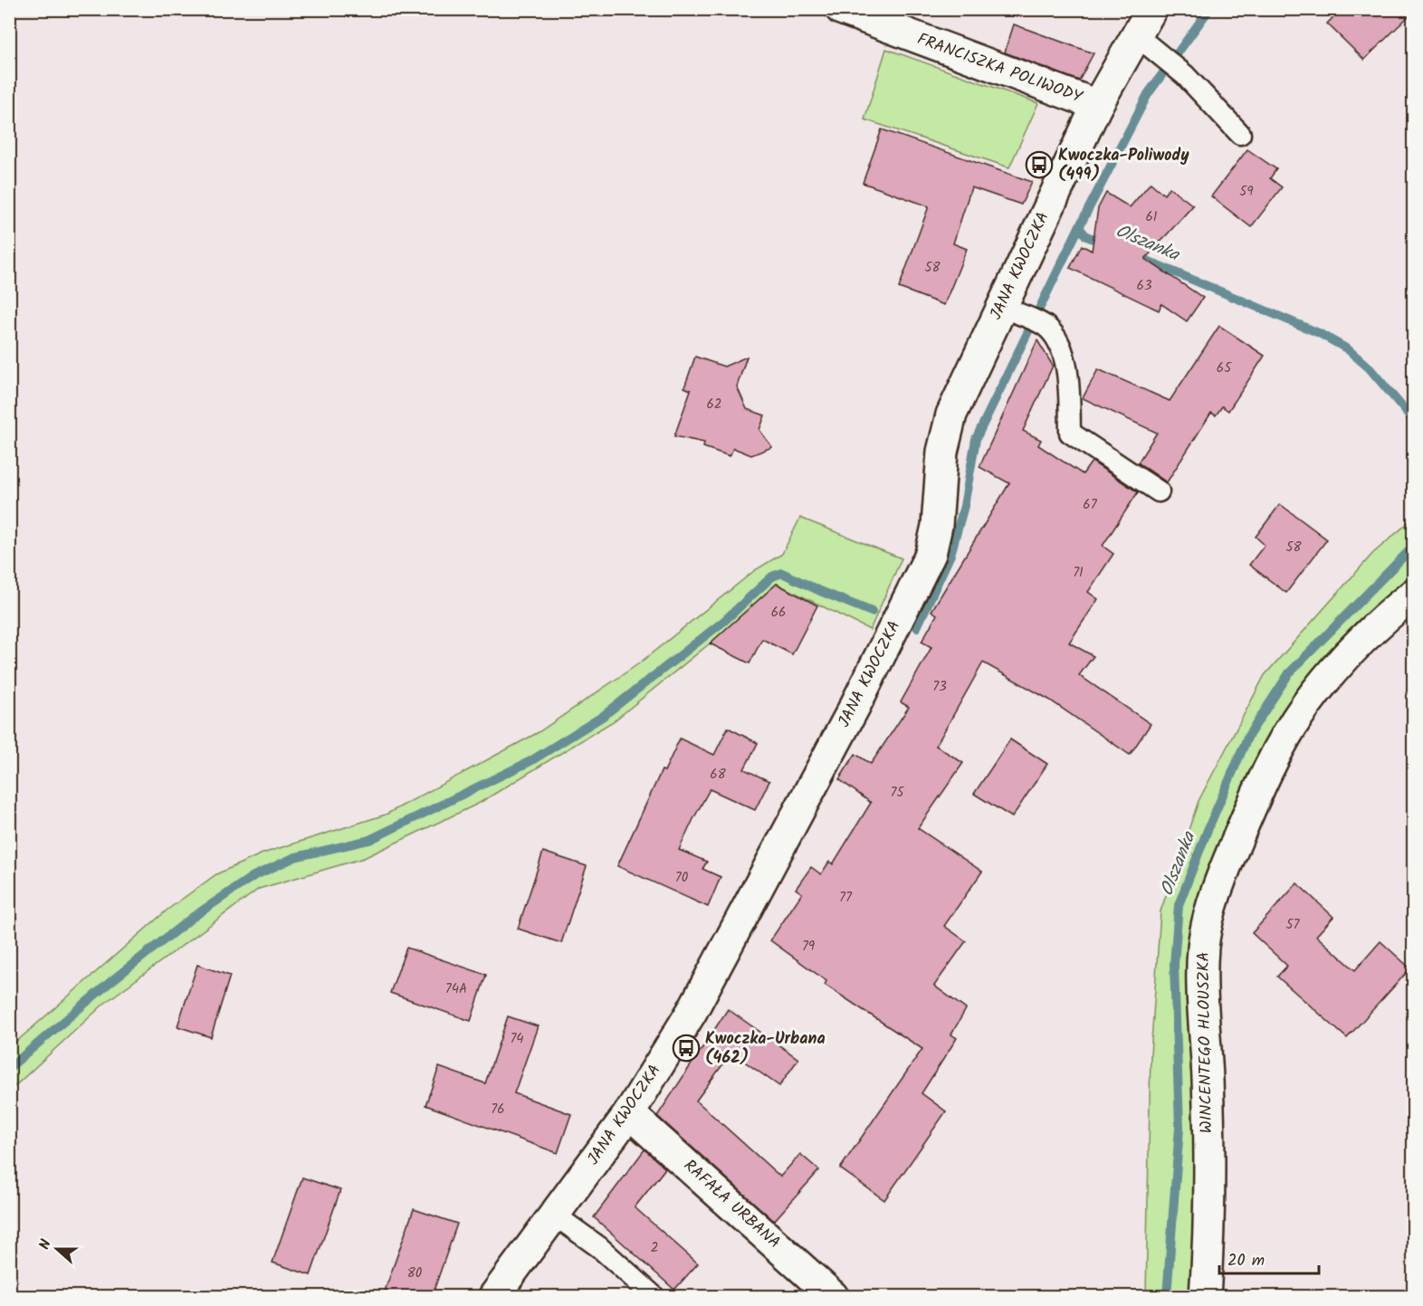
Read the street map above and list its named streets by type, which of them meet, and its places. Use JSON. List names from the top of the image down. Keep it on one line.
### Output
{"streets":{"street":["FRANCISZKA POLIWODY","JANA KWOCZKA","WINCENTEGO HLOUSZKA","RAFAŁA URBANA"]},"crossings":[["FRANCISZKA POLIWODY","JANA KWOCZKA"],["JANA KWOCZKA","RAFAŁA URBANA"]],"water":["Olszanka"],"places":{"bus stop":["Kwoczka-Poliwody (499)","Kwoczka-Urbana (462)"]},"house_numbers":["59","61","58","63","65","62","67","58","71","66","73","68","75","70","77","57","79","74A","74","76","2","80"],"scale_bar":"20 m","north":"left"}
